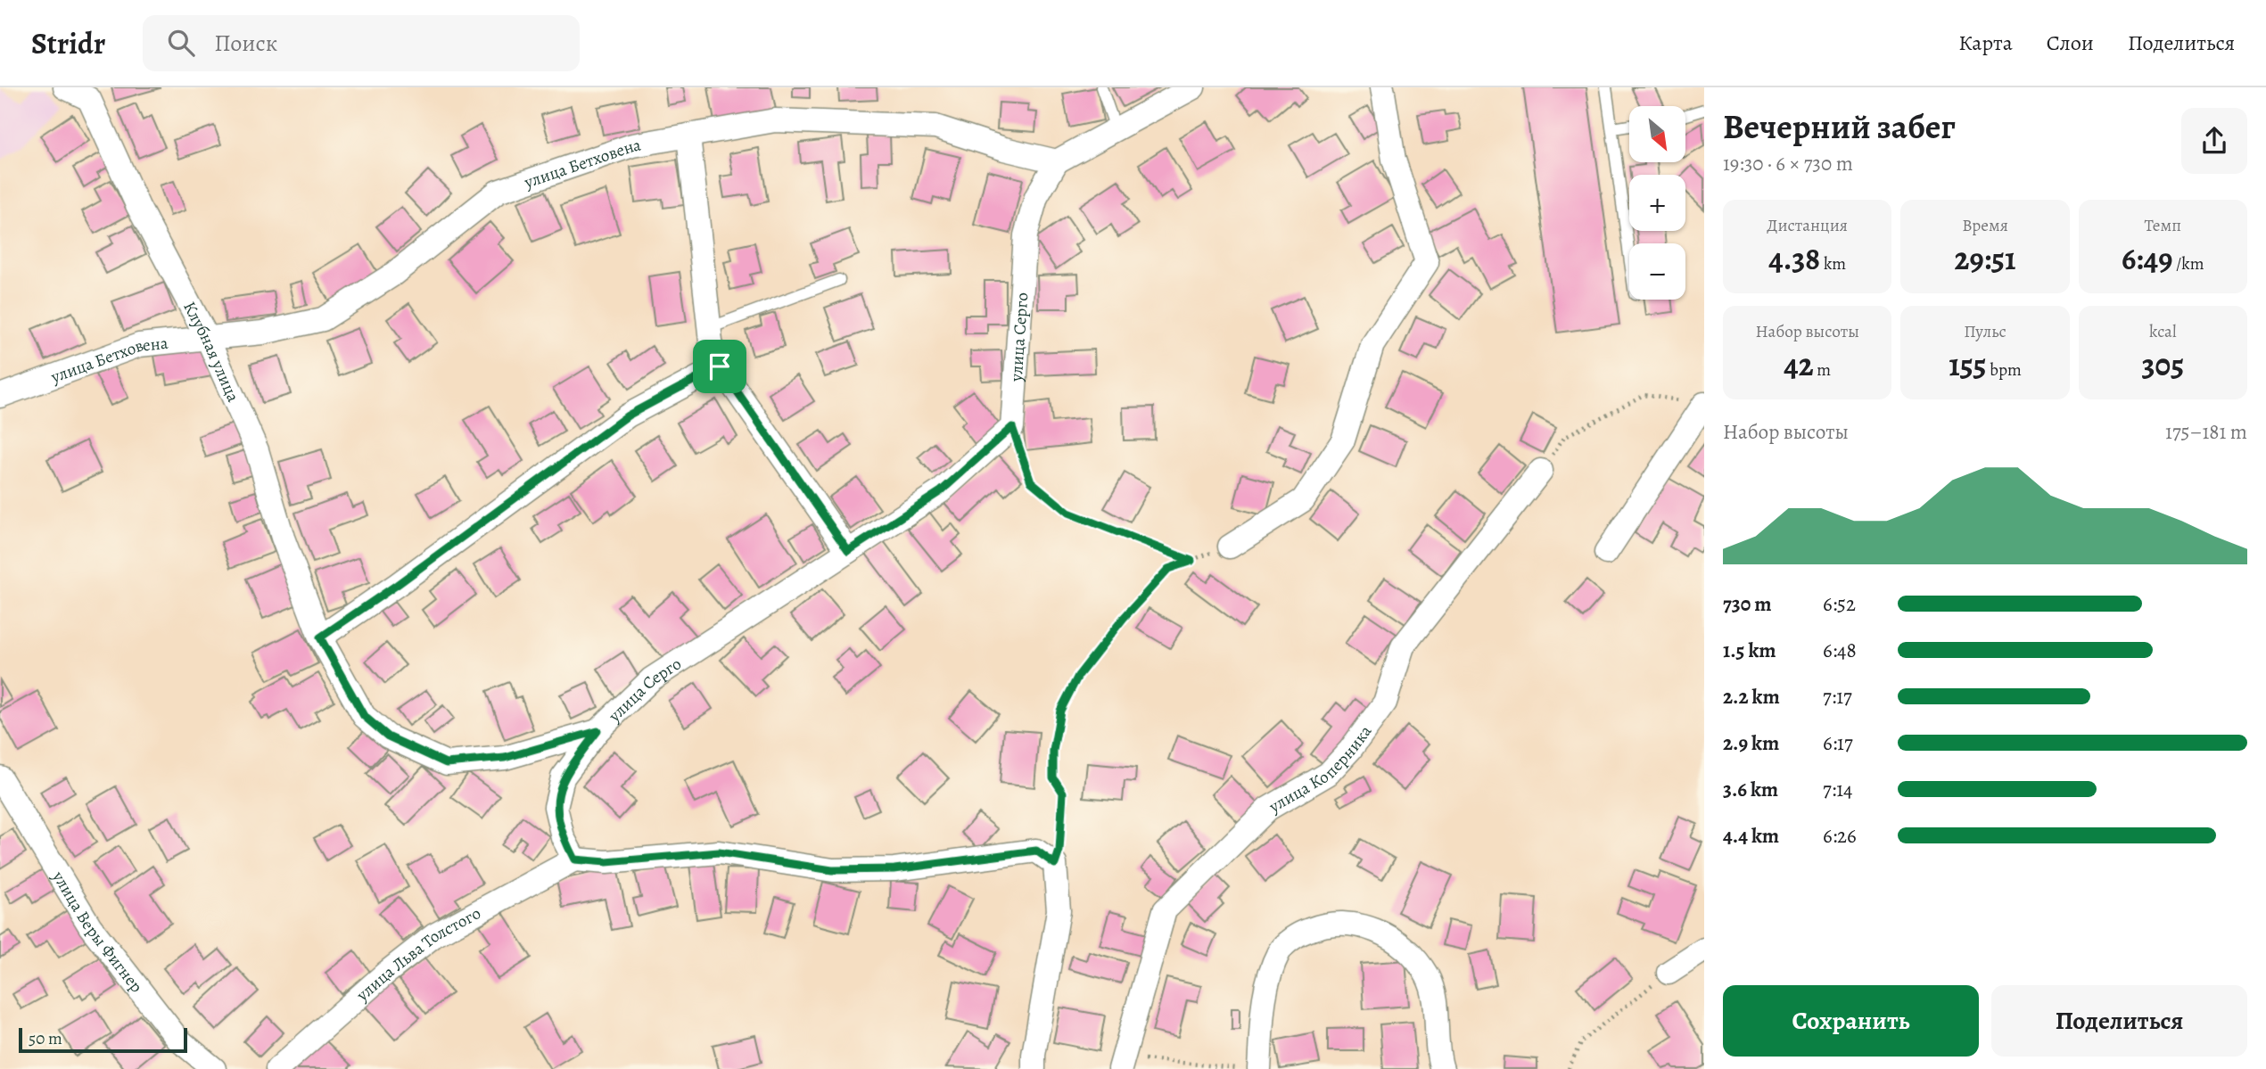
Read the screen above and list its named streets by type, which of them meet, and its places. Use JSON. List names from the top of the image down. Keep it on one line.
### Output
{"streets":{"street":["улица Бетховена","улица Серго","Клубная улица","улица Коперника","улица Веры Фигнер","улица Льва Толстого"]},"crossings":[["улица Бетховена","улица Серго"],["улица Бетховена","Клубная улица"],["улица Серго","Клубная улица"],["улица Серго","улица Льва Толстого"]],"scale_bar":"50 m","north":"bottom right","page":{"header":"Stridr","search":"Поиск","nav":["Карта","Слои","Поделиться"],"heading":["Вечерний забег","19:30 · 6 × 730 m"],"map_buttons":["+","−"],"stats":[["Дистанция","4.38 km"],["Время","29:51"],["Темп","6:49 /km"],["Набор высоты","42 m"],["Пульс","155 bpm"],["kcal","305"]],"chart":["Набор высоты","175–181 m"],"list":[{"name":"730 m","note":"6:52"},{"name":"1.5 km","note":"6:48"},{"name":"2.2 km","note":"7:17"},{"name":"2.9 km","note":"6:17"},{"name":"3.6 km","note":"7:14"},{"name":"4.4 km","note":"6:26"}],"buttons":["Сохранить","Поделиться"],"scale":"50 m"}}
